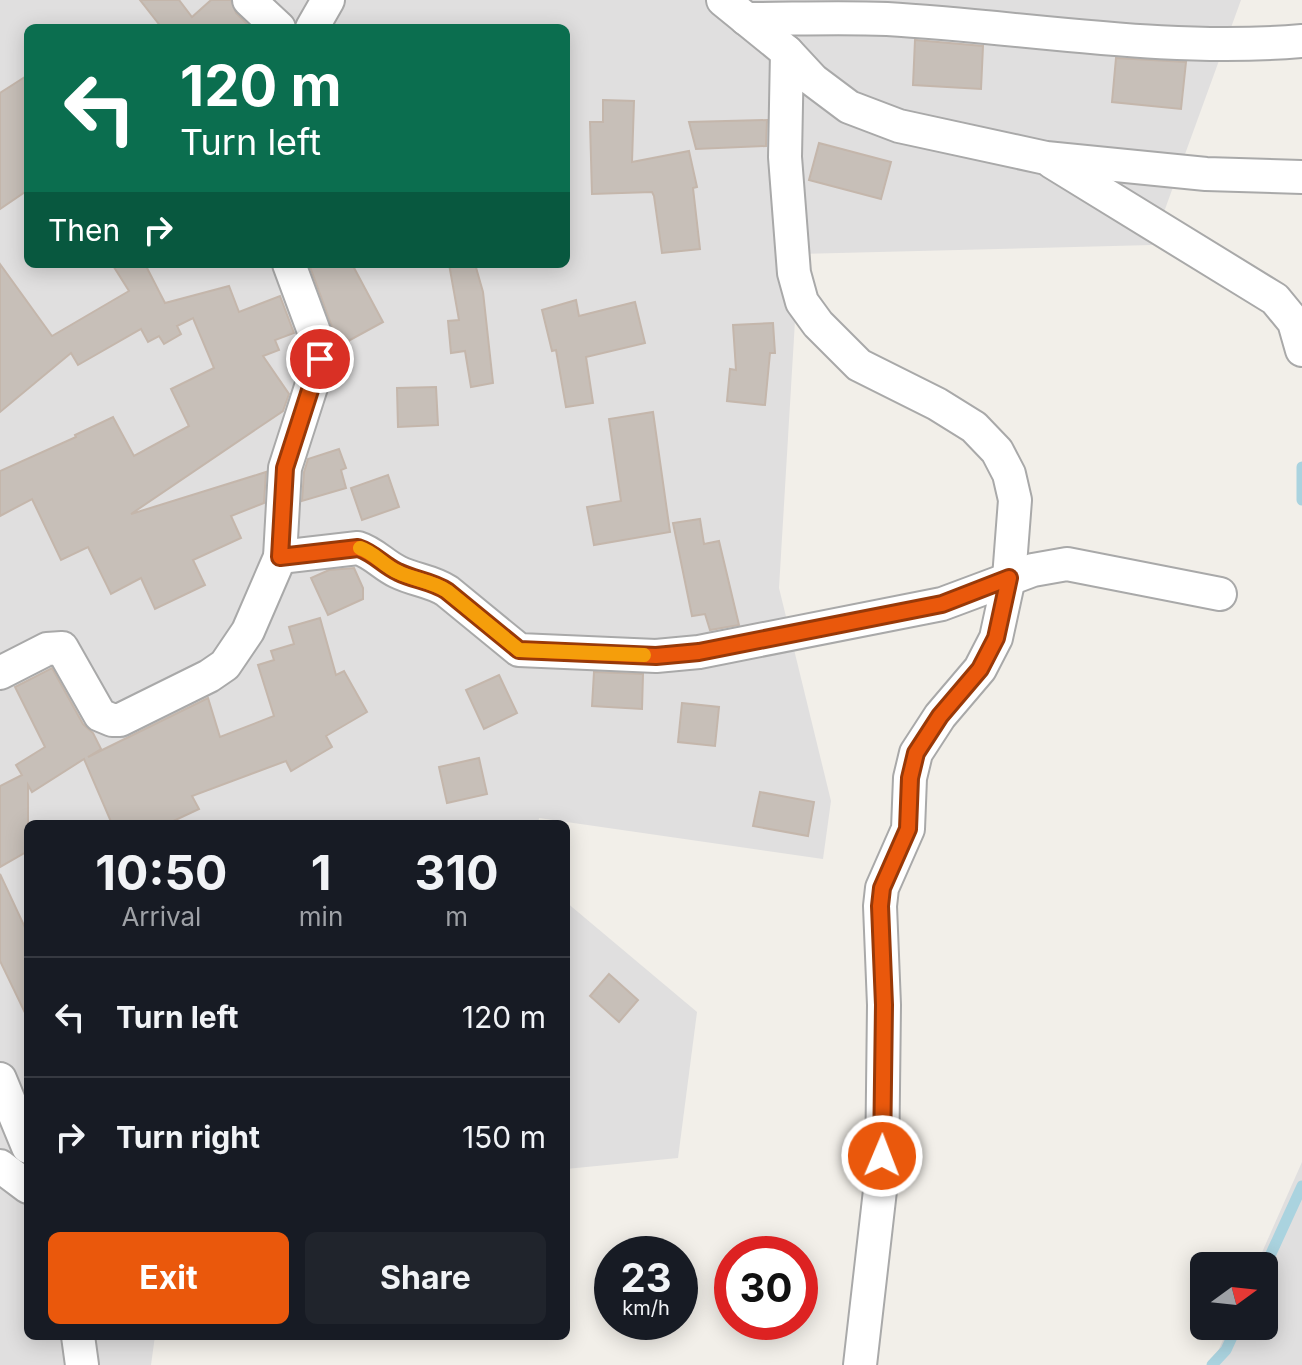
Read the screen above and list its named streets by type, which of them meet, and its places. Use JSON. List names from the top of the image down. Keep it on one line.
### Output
{"north":"right","page":{"turn":["120 m","Turn left"],"then":"Then","eta":["10:50","Arrival","1","min","310","m"],"list":[{"name":"Turn left","value":"120 m"},{"name":"Turn right","value":"150 m"}],"buttons":["Exit","Share"],"speed":"23 km/h","limit":"30"}}
